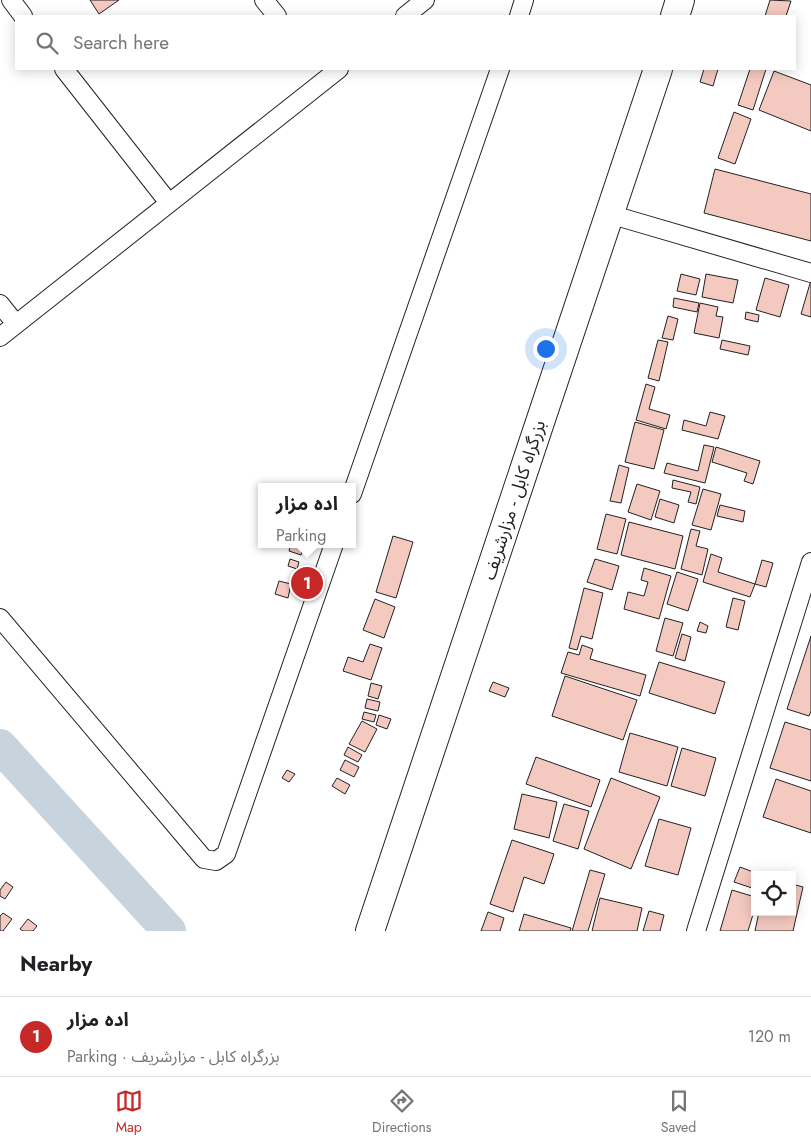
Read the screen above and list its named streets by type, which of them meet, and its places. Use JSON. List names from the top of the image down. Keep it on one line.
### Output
{"streets":{"highway":["بزرگراه کابل - مزارشریف"]},"page":{"search":"Search here","popup":["اده مزار","Parking"],"pins":"1","heading":"Nearby","list":[{"mark":"1","name":"اده مزار","note":"Parking · بزرگراه کابل - مزارشریف","value":"120 m"}],"nav":["Map","Directions","Saved"]}}
